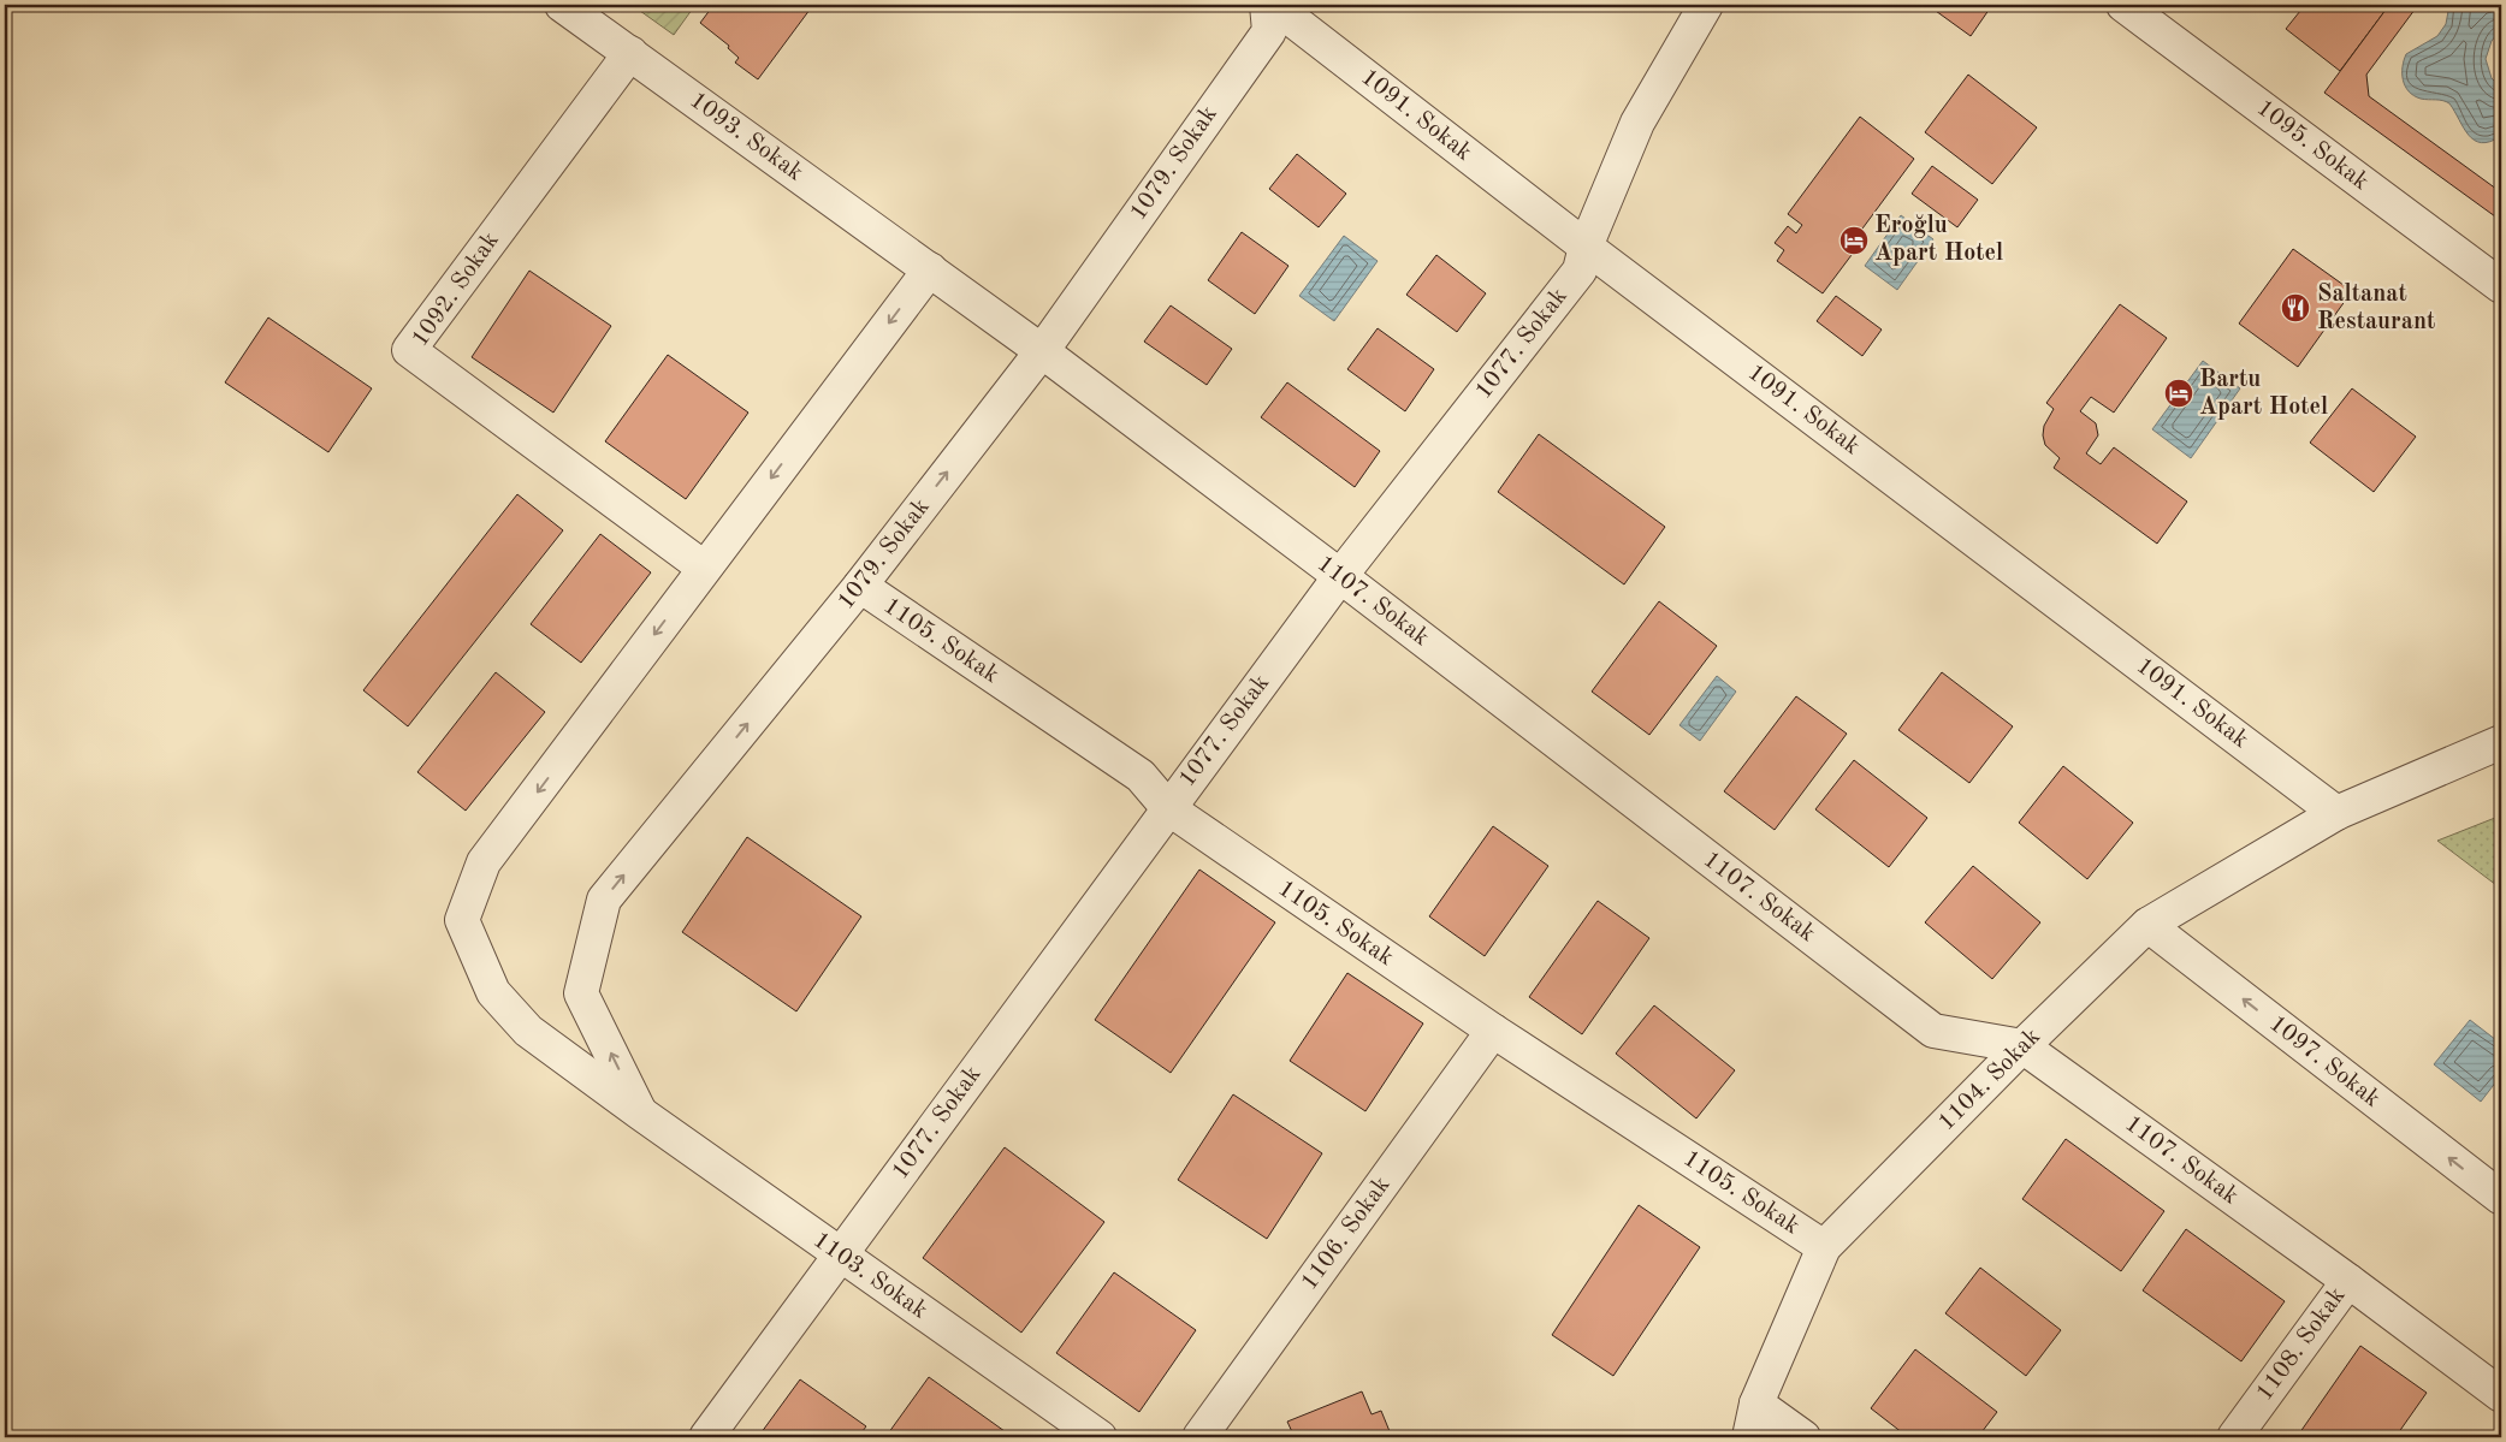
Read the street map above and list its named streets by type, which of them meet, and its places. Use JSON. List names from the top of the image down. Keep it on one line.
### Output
{"streets":{"street":["1091. Sokak","1093. Sokak","1095. Sokak","1079. Sokak","1092. Sokak","1077. Sokak","1107. Sokak","1105. Sokak","1097. Sokak","1104. Sokak","1106. Sokak","1103. Sokak","1108. Sokak"]},"crossings":[["1091. Sokak","1077. Sokak"],["1091. Sokak","1104. Sokak"],["1093. Sokak","1079. Sokak"],["1093. Sokak","1092. Sokak"],["1093. Sokak","1107. Sokak"],["1093. Sokak","1103. Sokak"],["1079. Sokak","1107. Sokak"],["1079. Sokak","1105. Sokak"],["1079. Sokak","1103. Sokak"],["1092. Sokak","1103. Sokak"],["1077. Sokak","1107. Sokak"],["1077. Sokak","1105. Sokak"],["1077. Sokak","1103. Sokak"],["1107. Sokak","1104. Sokak"],["1107. Sokak","1108. Sokak"],["1105. Sokak","1104. Sokak"],["1105. Sokak","1106. Sokak"],["1097. Sokak","1104. Sokak"]],"one_way":["1079. Sokak","1097. Sokak","1103. Sokak"],"places":{"hotel":["Eroğlu Apart Hotel","Bartu Apart Hotel"],"restaurant":["Saltanat Restaurant"]}}
